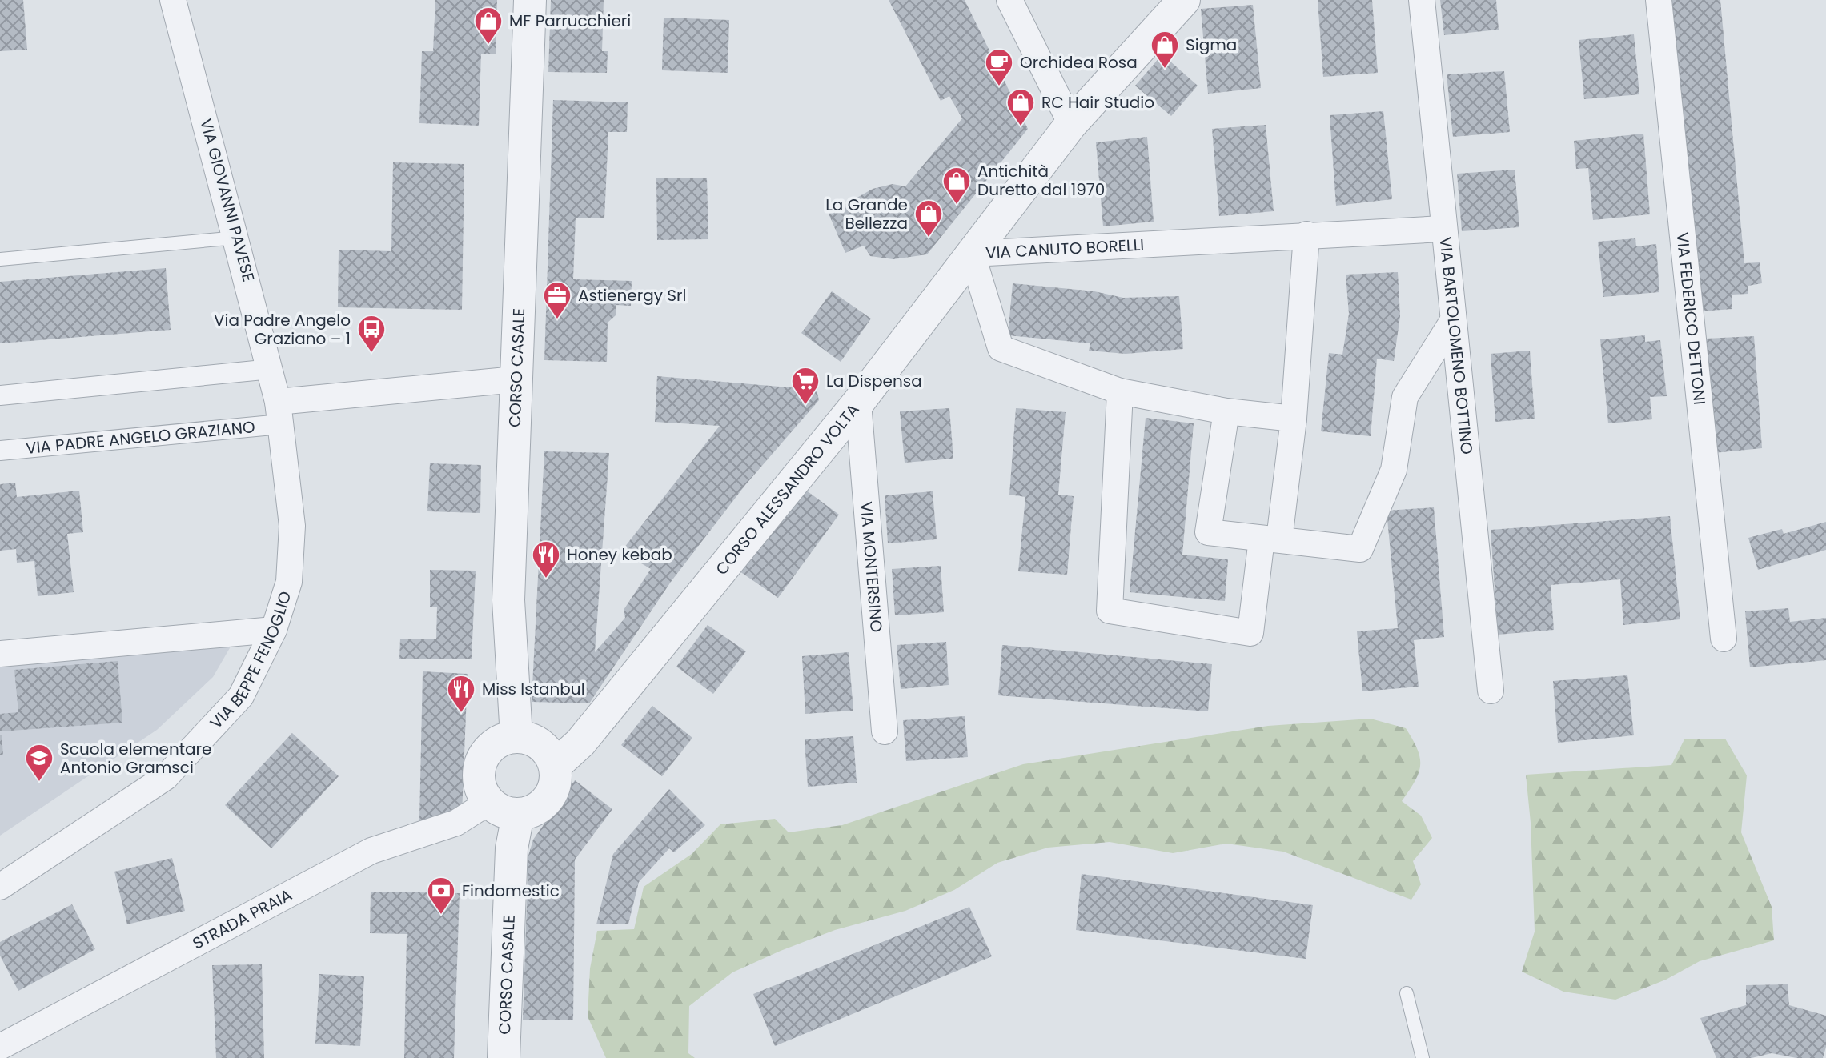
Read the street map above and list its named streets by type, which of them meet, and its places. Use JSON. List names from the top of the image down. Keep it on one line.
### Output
{"streets":{"street":["VIA GIOVANNI PAVESE","VIA CANUTO BORELLI","VIA FEDERICO DETTONI","VIA BARTOLOMENO BOTTINO","CORSO CASALE","VIA PADRE ANGELO GRAZIANO","CORSO ALESSANDRO VOLTA","VIA MONTERSINO","VIA BEPPE FENOGLIO","STRADA PRAIA"]},"crossings":[["VIA GIOVANNI PAVESE","VIA PADRE ANGELO GRAZIANO"],["VIA GIOVANNI PAVESE","VIA BEPPE FENOGLIO"],["VIA CANUTO BORELLI","VIA BARTOLOMENO BOTTINO"],["VIA CANUTO BORELLI","CORSO ALESSANDRO VOLTA"],["CORSO CASALE","VIA PADRE ANGELO GRAZIANO"],["CORSO CASALE","CORSO ALESSANDRO VOLTA"],["CORSO CASALE","STRADA PRAIA"],["VIA PADRE ANGELO GRAZIANO","VIA BEPPE FENOGLIO"],["CORSO ALESSANDRO VOLTA","VIA MONTERSINO"],["CORSO ALESSANDRO VOLTA","STRADA PRAIA"]],"places":{"shop":["MF Parrucchieri","Sigma","RC Hair Studio","Antichità Duretto dal 1970","La Grande Bellezza"],"cafe":["Orchidea Rosa"],"office":["Astienergy Srl"],"bus stop":["Via Padre Angelo Graziano – 1"],"supermarket":["La Dispensa"],"restaurant":["Honey kebab","Miss Istanbul"],"school or university":["Scuola elementare Antonio Gramsci"],"bank":["Findomestic"]}}
